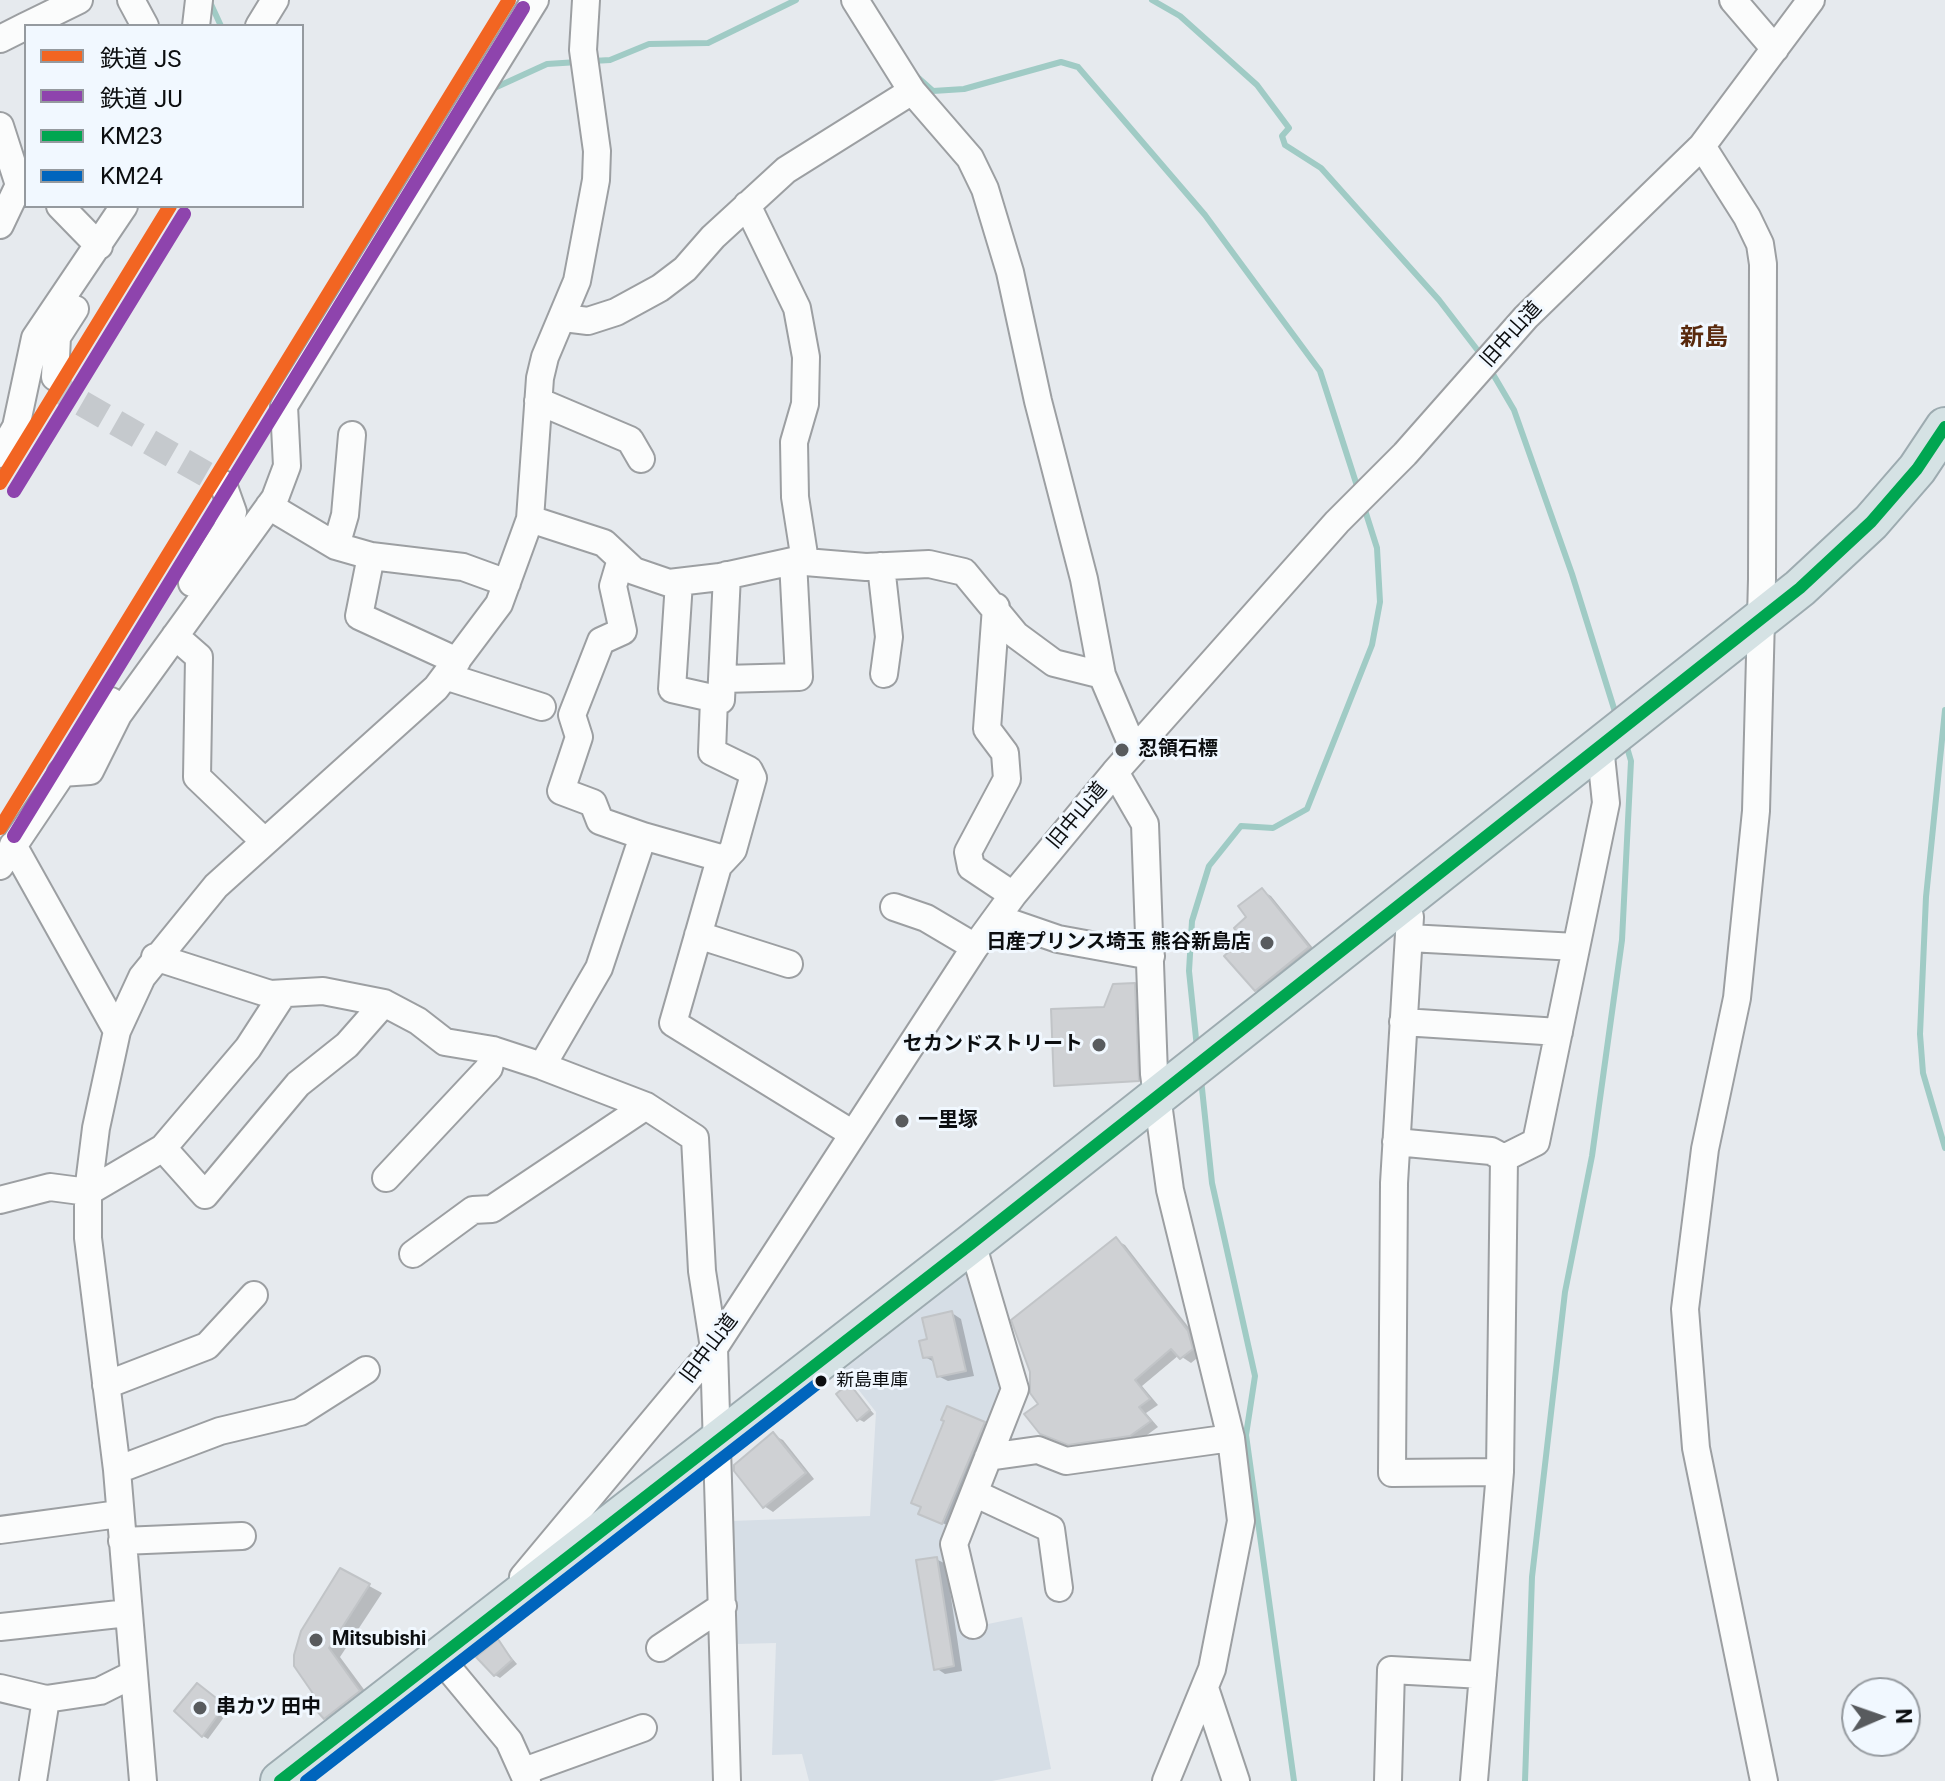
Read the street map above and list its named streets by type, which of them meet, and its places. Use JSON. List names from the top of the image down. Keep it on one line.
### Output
{"streets":{"street":["旧中山道"]},"districts":["新島"],"places":["忍領石標","日産プリンス埼玉 熊谷新島店","セカンドストリート","一里塚","新島車庫","Mitsubishi","串カツ 田中"],"lines":["rail line JS","rail line JU","transit line KM23","transit line KM24"],"legend":["鉄道 JS","鉄道 JU","KM23","KM24"],"north":"right"}
